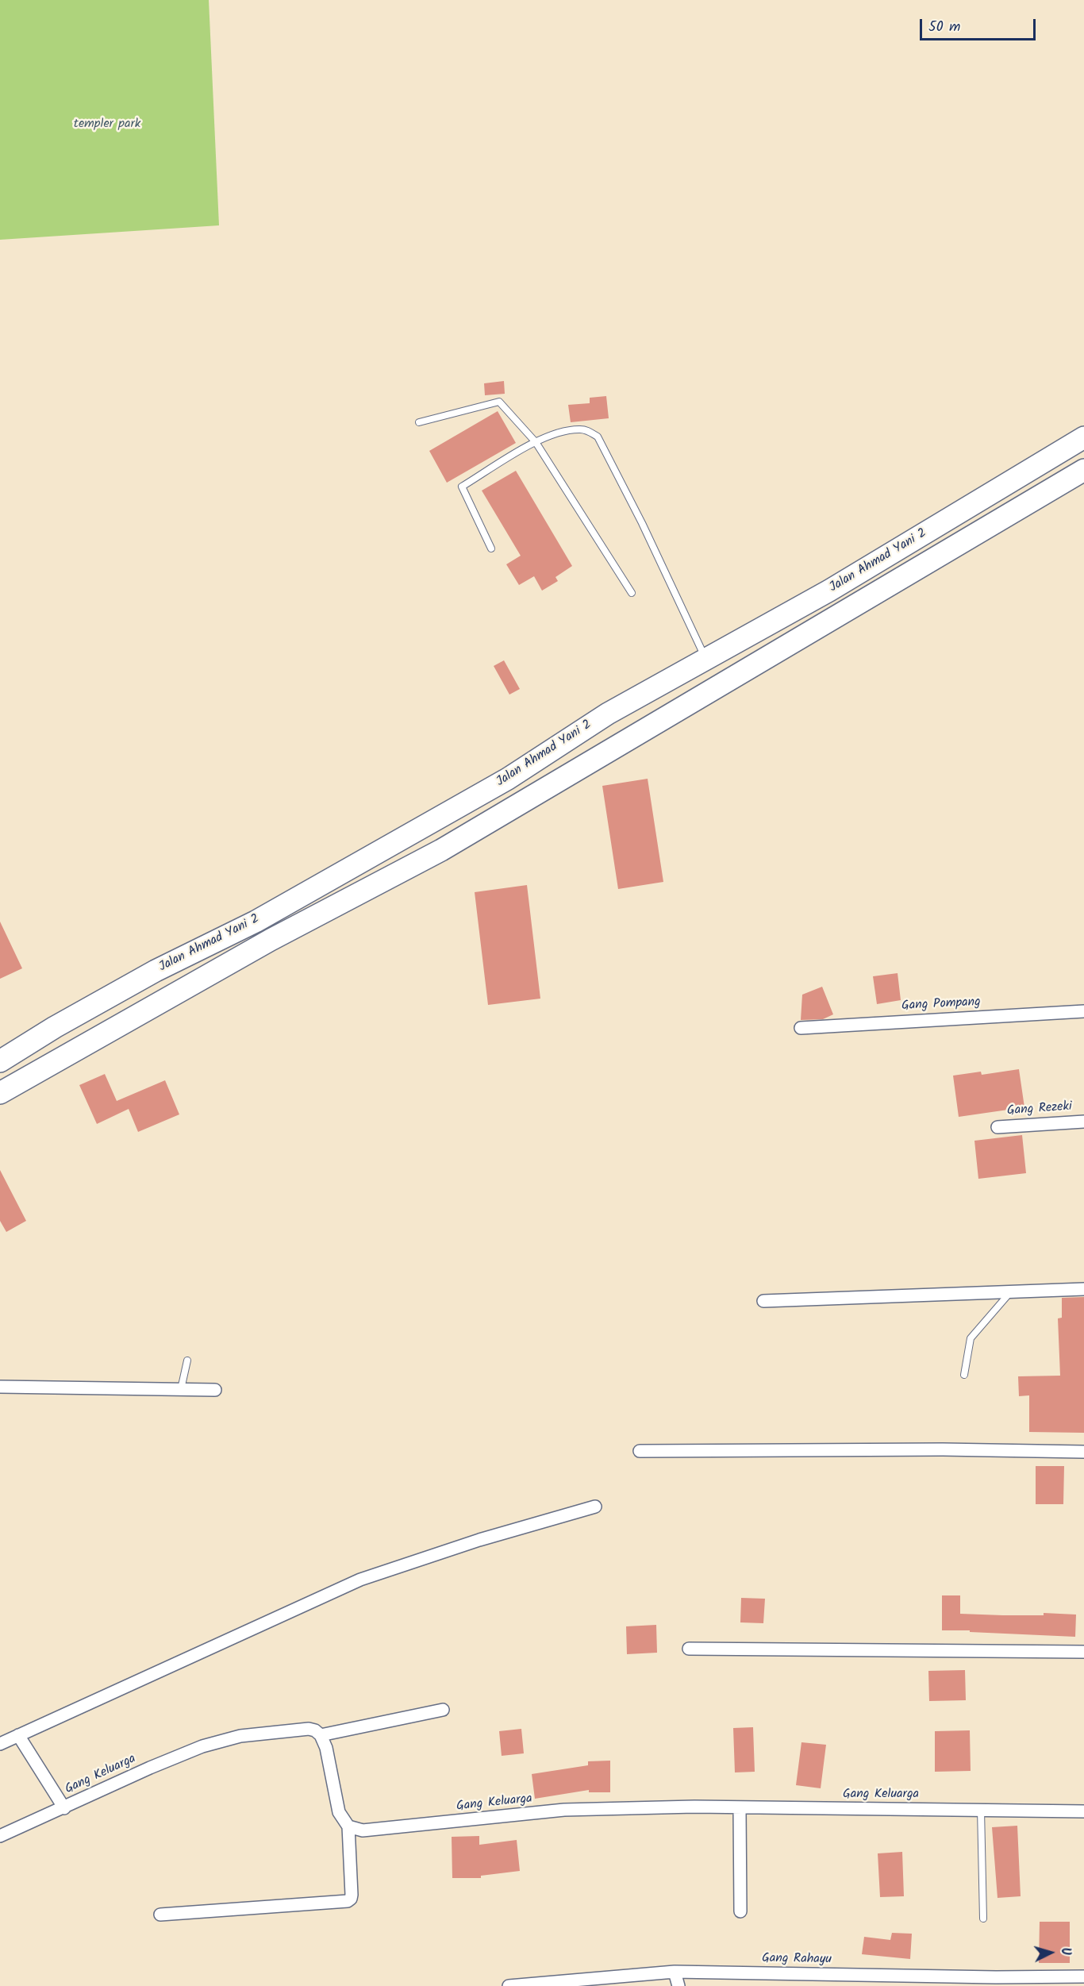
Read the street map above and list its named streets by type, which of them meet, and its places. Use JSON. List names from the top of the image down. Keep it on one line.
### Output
{"streets":{"highway":["Jalan Ahmad Yani 2"],"street":["Gang Pompang","Gang Rezeki","Gang Keluarga","Gang Rahayu"]},"parks":["templer park"],"scale_bar":"50 m","north":"right"}
